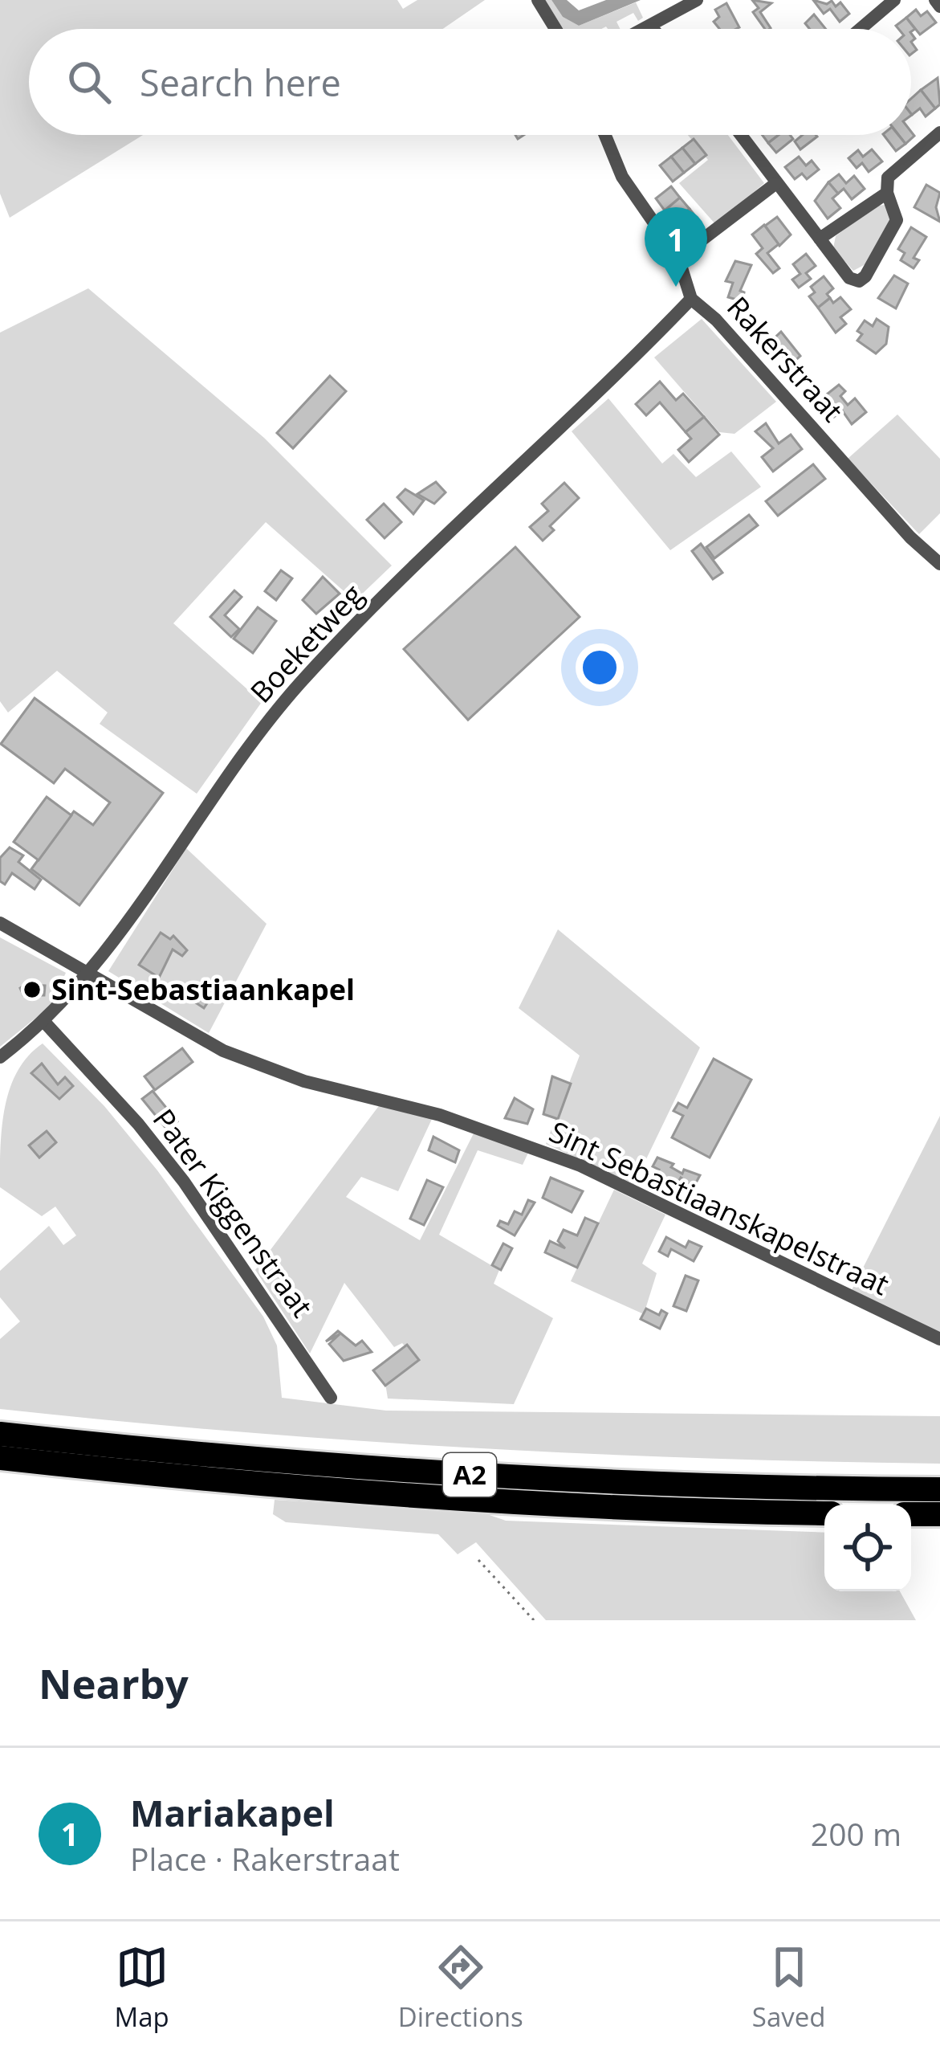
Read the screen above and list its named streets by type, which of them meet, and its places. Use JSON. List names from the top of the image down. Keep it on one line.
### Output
{"streets":{"highway":["A2"],"street":["Rakerstraat","Boeketweg","Sint Sebastiaanskapelstraat","Pater Kiggenstraat"]},"crossings":[["Rakerstraat","Boeketweg"],["Boeketweg","Sint Sebastiaanskapelstraat"],["Boeketweg","Pater Kiggenstraat"]],"places":["Sint-Sebastiaankapel"],"page":{"search":"Search here","pins":"1","heading":"Nearby","list":[{"mark":"1","name":"Mariakapel","note":"Place · Rakerstraat","value":"200 m"}],"nav":["Map","Directions","Saved"]}}
